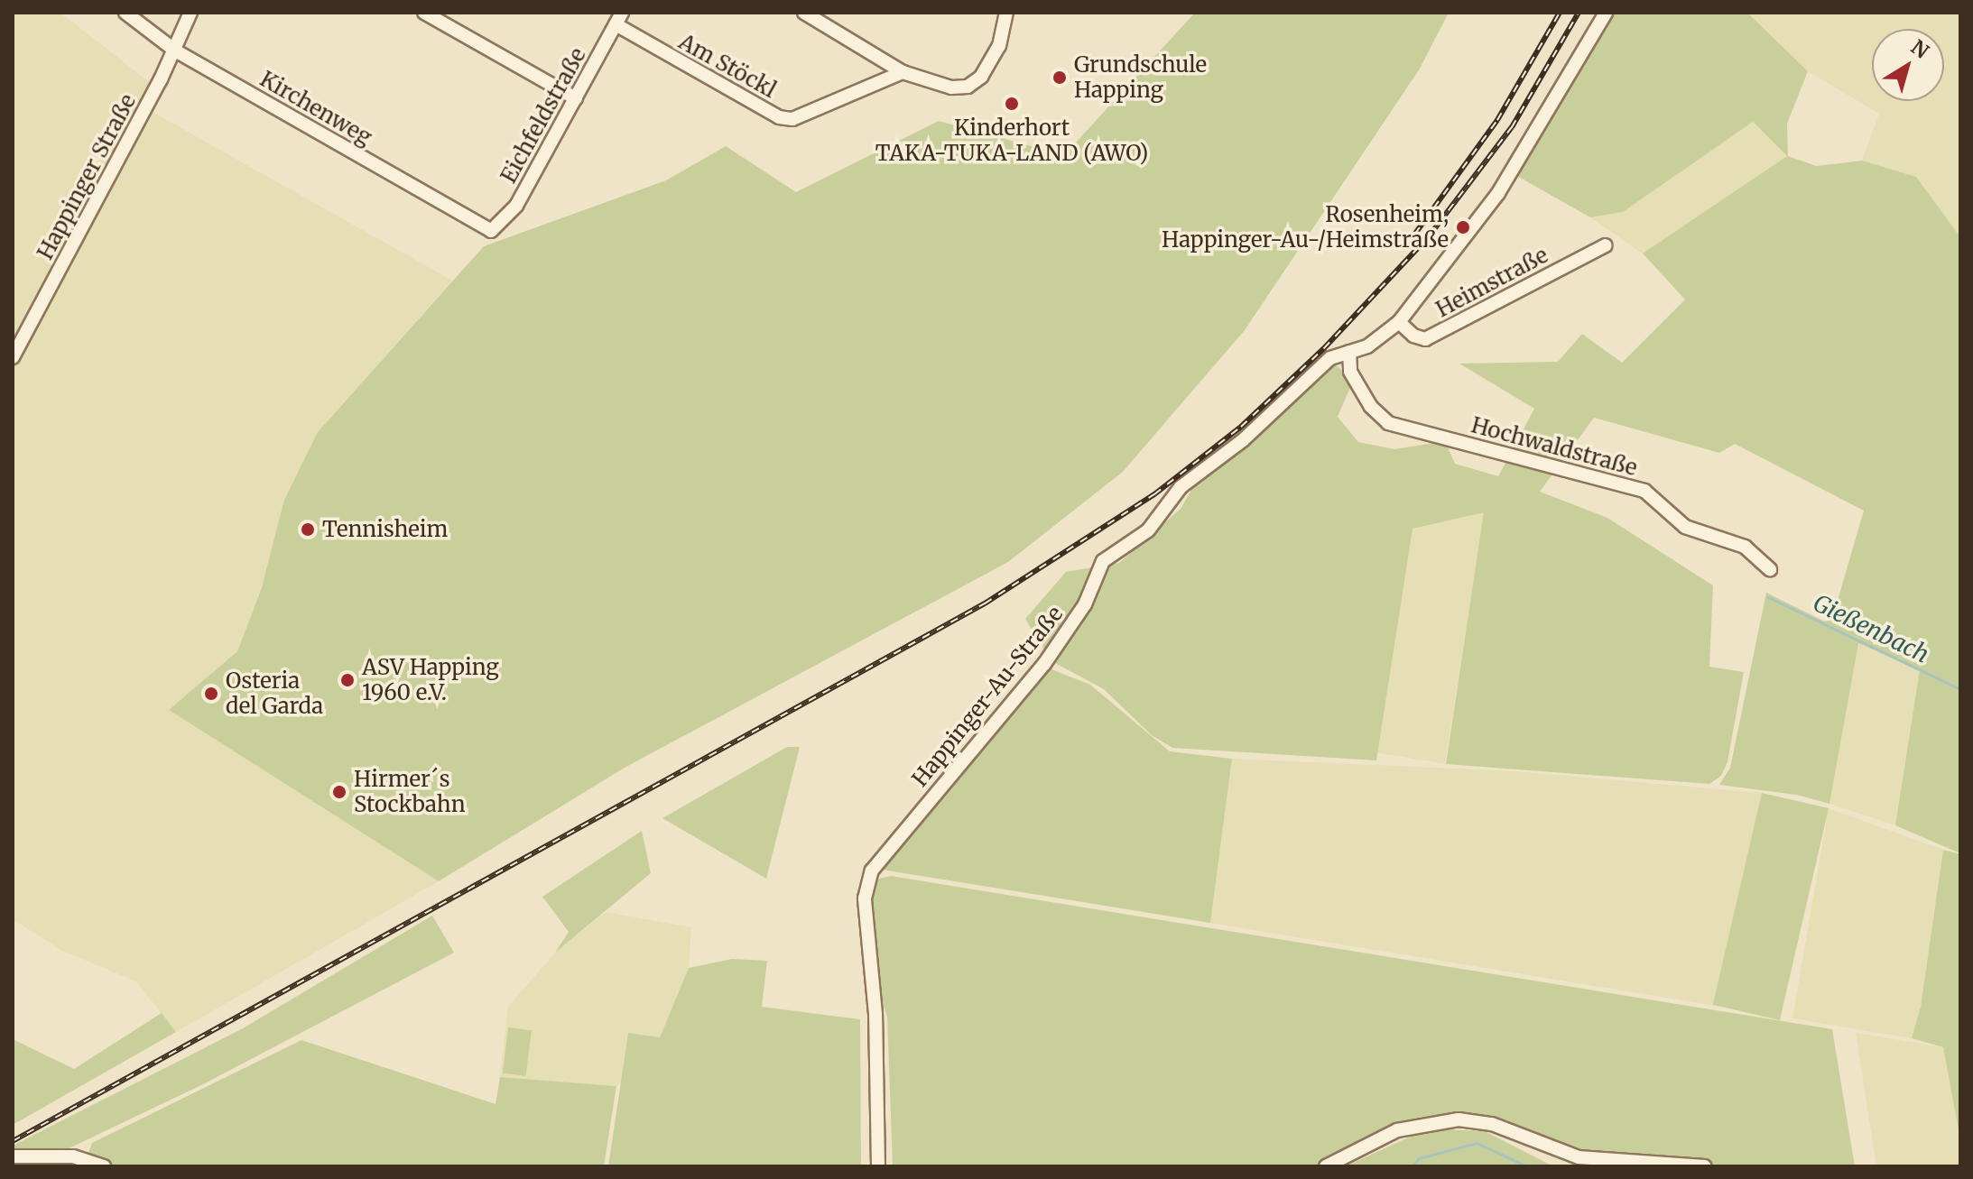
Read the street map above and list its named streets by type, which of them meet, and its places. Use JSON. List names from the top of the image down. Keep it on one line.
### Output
{"streets":{"street":["Am Stöckl","Kirchenweg","Eichfeldstraße","Happinger Straße","Heimstraße","Hochwaldstraße","Happinger-Au-Straße"]},"crossings":[["Am Stöckl","Eichfeldstraße"],["Kirchenweg","Eichfeldstraße"],["Kirchenweg","Happinger Straße"],["Heimstraße","Happinger-Au-Straße"],["Hochwaldstraße","Happinger-Au-Straße"]],"water":["Gießenbach"],"places":["Grundschule Happing","Kinderhort TAKA-TUKA-LAND (AWO)","Rosenheim, Happinger-Au-/Heimstraße","Tennisheim","ASV Happing 1960 e.V.","Osteria del Garda","Hirmer´s Stockbahn"],"north":"top right"}
